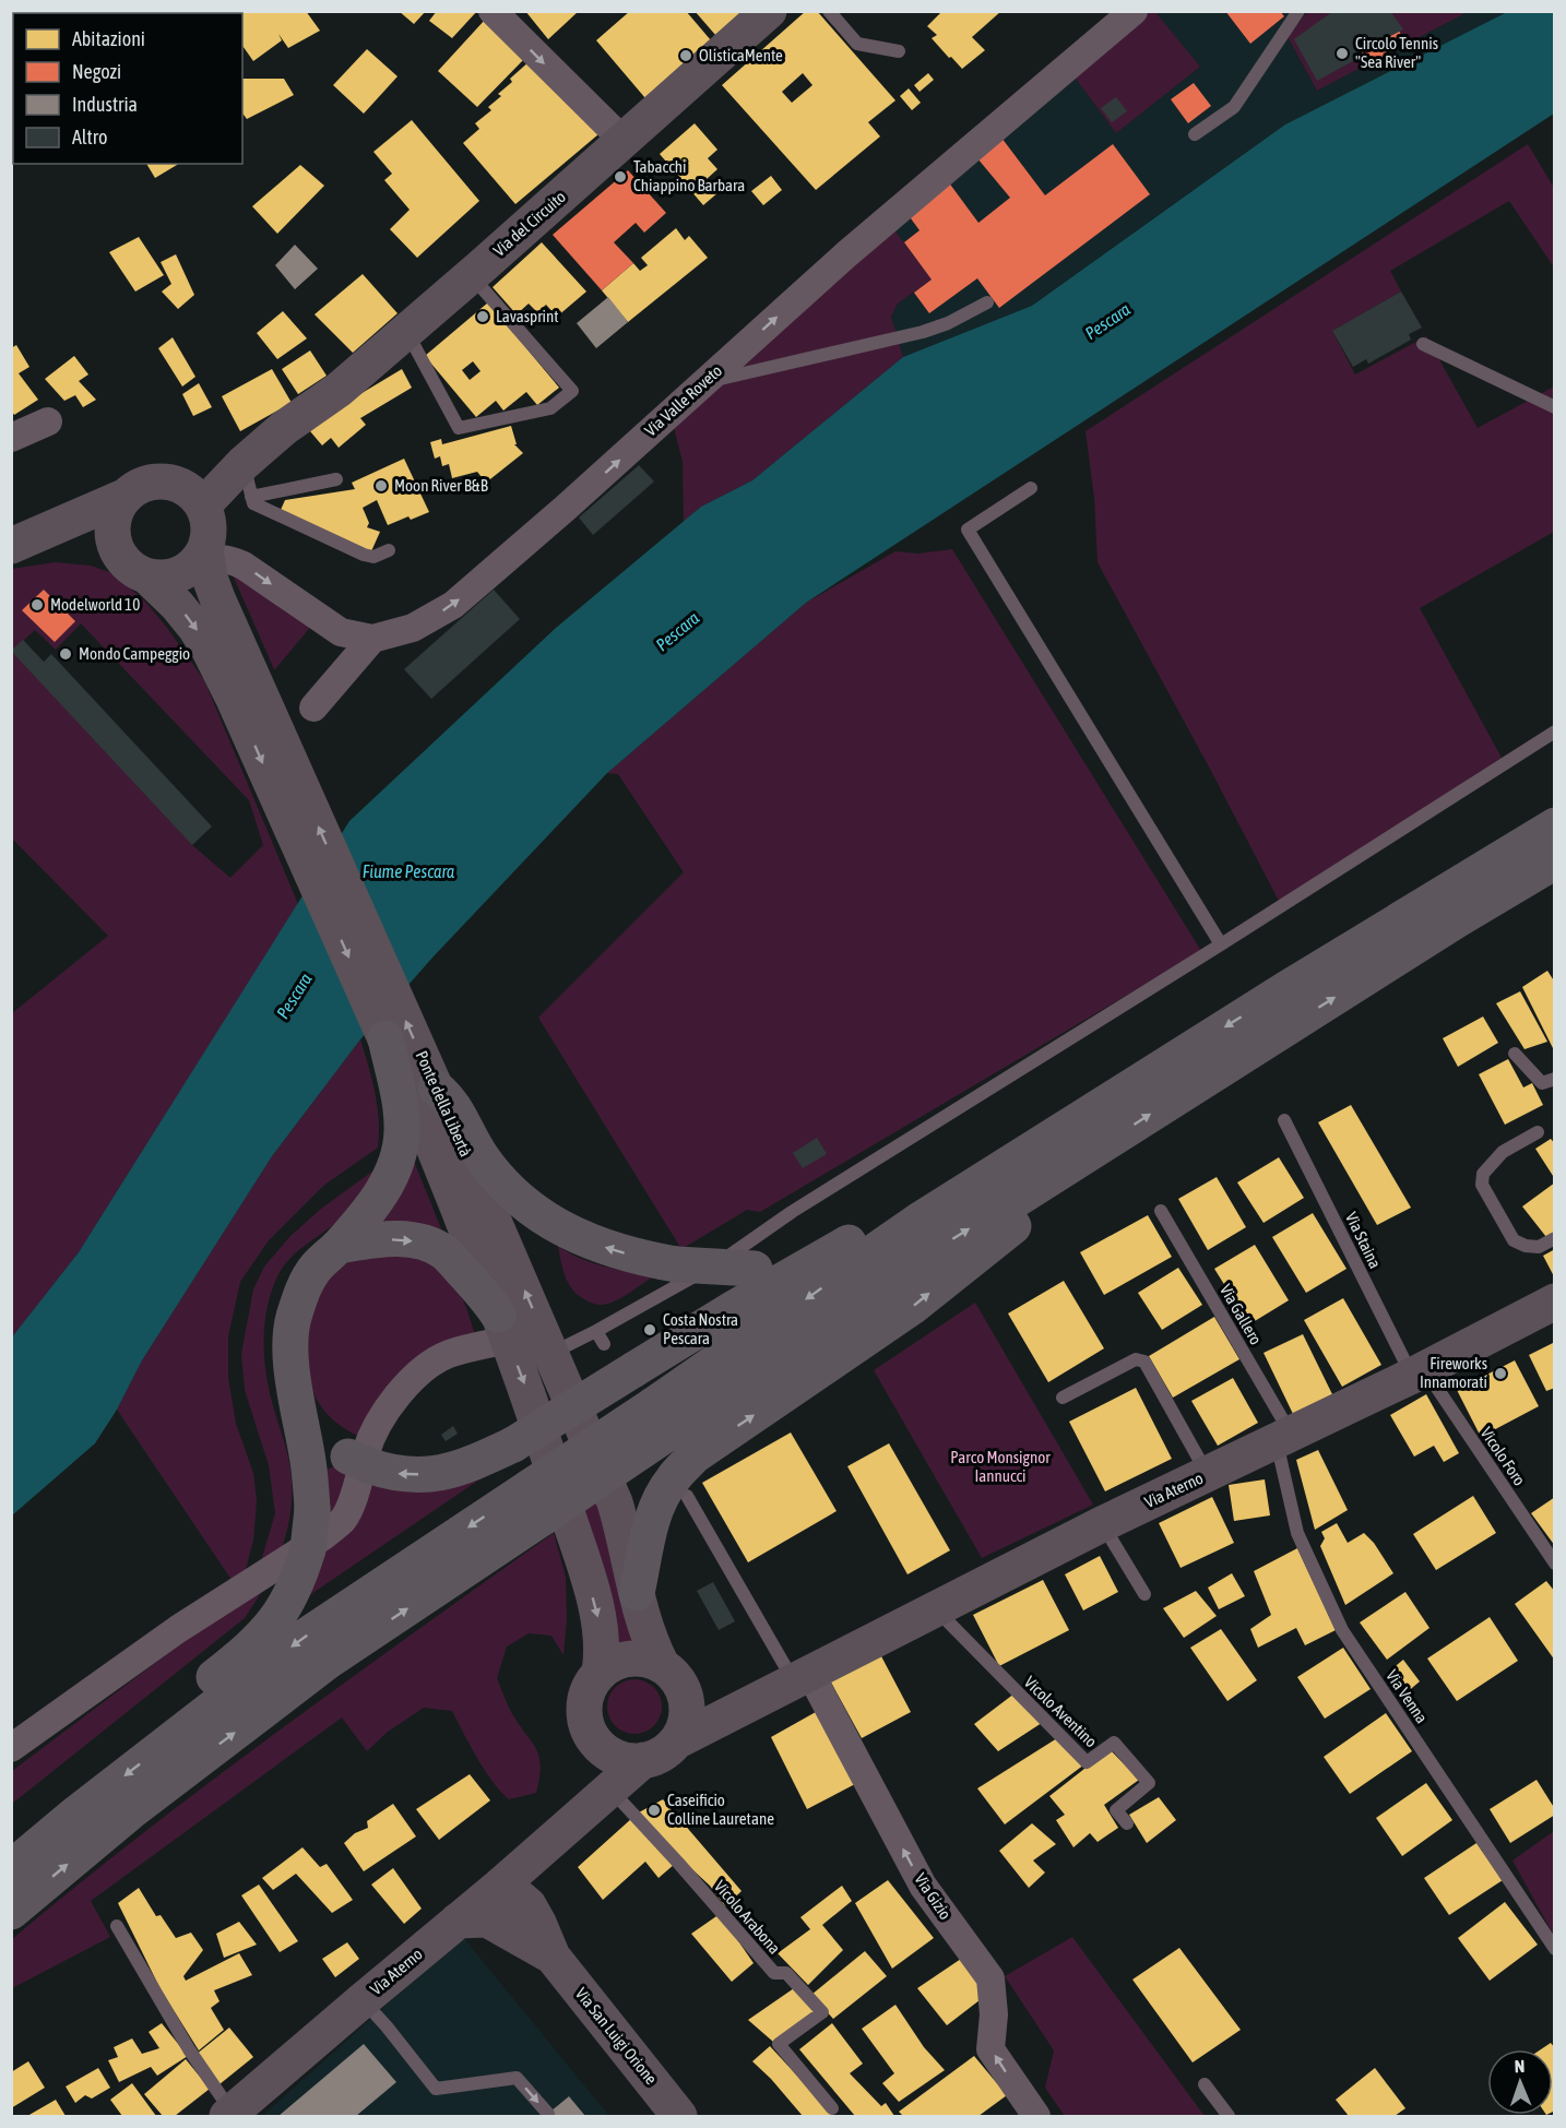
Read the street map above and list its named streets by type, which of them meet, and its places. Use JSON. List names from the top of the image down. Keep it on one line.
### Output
{"streets":{"main road":["Via del Circuito","Ponte della Libertà","Via Aterno","Via San Luigi Orione"],"street":["Via Valle Roveto","Via Gizio"],"lane":["Via Staina","Via Gallero","Vicolo Foro","Via Venna","Vicolo Aventino","Vicolo Arabona"]},"crossings":[["Via del Circuito","Via Valle Roveto"],["Via del Circuito","Ponte della Libertà"],["Via Valle Roveto","Ponte della Libertà"],["Ponte della Libertà","Via Aterno"],["Via Staina","Vicolo Foro"],["Via Staina","Via Aterno"],["Via Gallero","Via Aterno"],["Via Gallero","Via Venna"],["Vicolo Foro","Via Aterno"],["Via Aterno","Via Venna"],["Via Aterno","Vicolo Aventino"],["Via Aterno","Via Gizio"],["Via Aterno","Vicolo Arabona"],["Via Aterno","Via San Luigi Orione"]],"one_way":["Via Valle Roveto","Via Gizio"],"water":["Pescara","Fiume Pescara"],"parks":["Parco Monsignor Iannucci"],"places":["Circolo Tennis \"Sea River\"","OlisticaMente","Tabacchi Chiappino Barbara","Lavasprint","Moon River B&B","Modelworld 10","Mondo Campeggio","Costa Nostra Pescara","Fireworks Innamorati","Caseificio Colline Lauretane"],"legend":["Abitazioni","Negozi","Industria","Altro"],"north":"top"}
